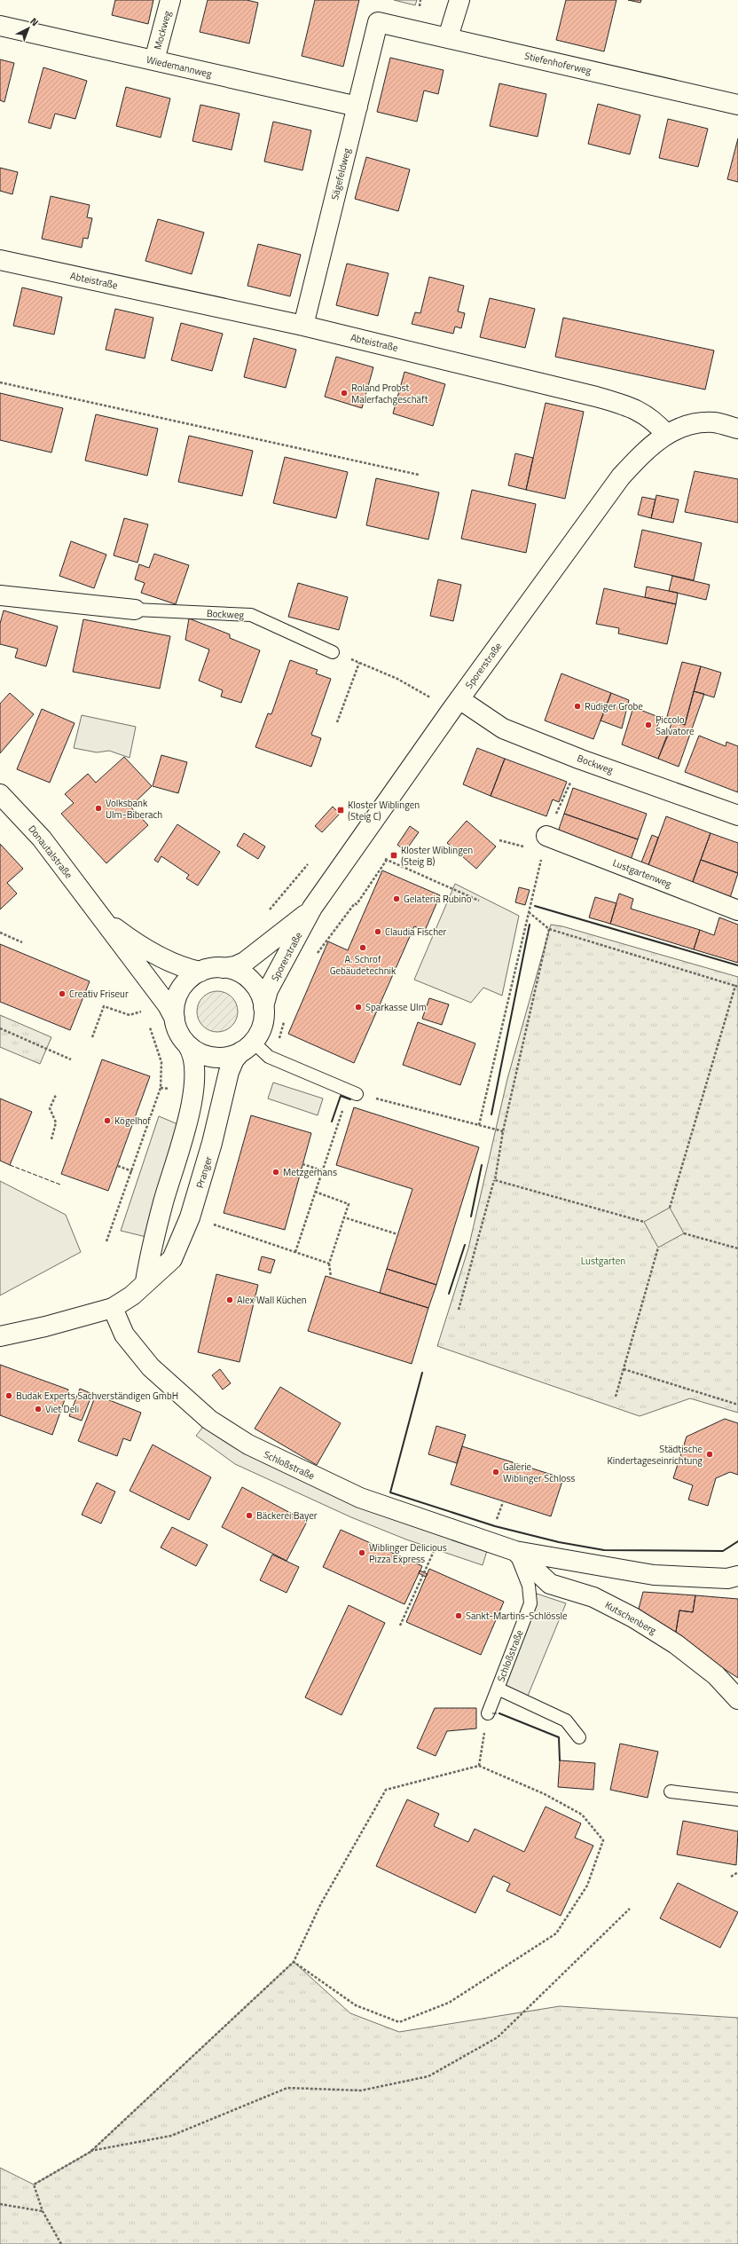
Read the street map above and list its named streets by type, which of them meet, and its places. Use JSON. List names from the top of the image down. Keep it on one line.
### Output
{"streets":{"street":["Mockweg","Stiefenhoferweg","Wiedemannweg","Sägefeldweg","Abteistraße","Bockweg","Sporerstraße","Donautalstraße","Lustgartenweg","Pranger","Schloßstraße","Kutschenberg"]},"crossings":[["Mockweg","Wiedemannweg"],["Stiefenhoferweg","Sägefeldweg"],["Wiedemannweg","Sägefeldweg"],["Sägefeldweg","Abteistraße"],["Abteistraße","Sporerstraße"],["Bockweg","Sporerstraße"],["Sporerstraße","Pranger"],["Pranger","Schloßstraße"],["Schloßstraße","Kutschenberg"]],"parks":["Lustgarten"],"places":{"other":["Roland Probst Malerfachgeschäft","Rüdiger Grobe","Piccolo Salvatore","Volksbank Ulm-Biberach","Gelateria Rubino","Claudia Fischer","A. Schrof Gebäudetechnik","Creativ Friseur","Sparkasse Ulm","Kögelhof","Metzgerhans","Alex Wall Küchen","Budak Experts Sachverständigen GmbH","Viet Deli","Städtische Kindertageseinrichtung","Galerie Wiblinger Schloss","Bäckerei Bayer","Wiblinger Delicious Pizza Express","Sankt-Martins-Schlössle"],"transit":["Kloster Wiblingen (Steig C)","Kloster Wiblingen (Steig B)"]},"north":"top right"}
